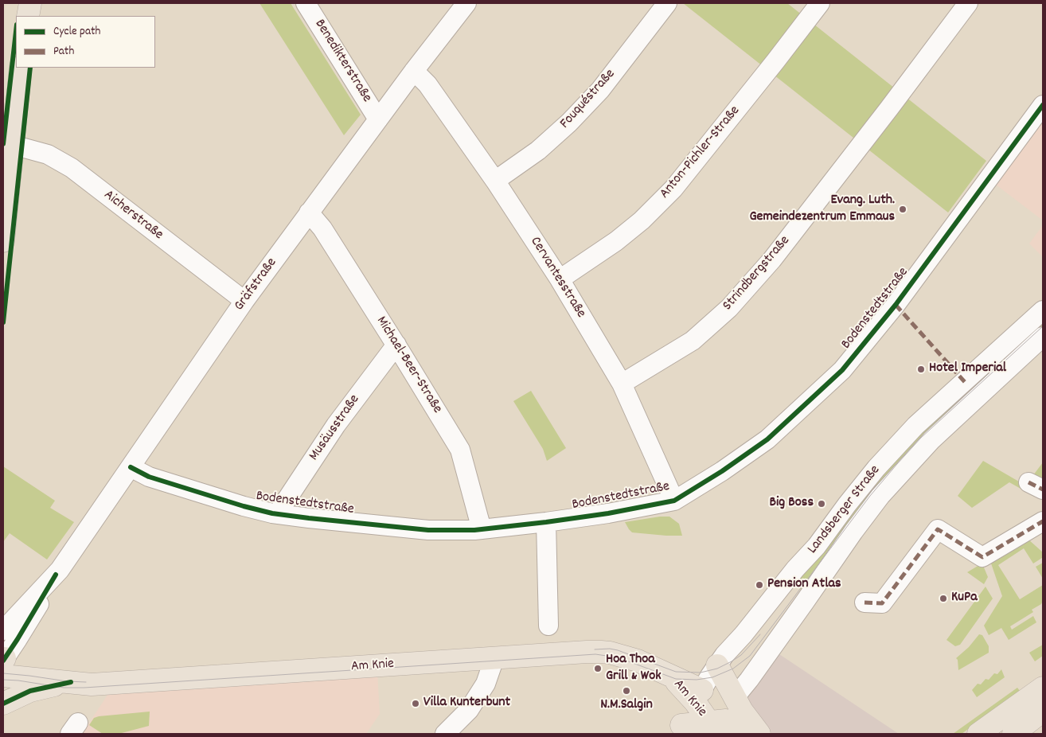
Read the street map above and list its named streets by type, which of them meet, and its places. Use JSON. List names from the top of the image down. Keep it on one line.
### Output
{"streets":{"main road":["Landsberger Straße","Am Knie"],"street":["Benedikterstraße","Fouquéstraße","Anton-Pichler-Straße","Aicherstraße","Strindbergstraße","Cervantesstraße","Gräfstraße","Bodenstedtstraße","Michael-Beer-Straße","Musäusstraße"]},"crossings":[["Benedikterstraße","Gräfstraße"],["Fouquéstraße","Cervantesstraße"],["Anton-Pichler-Straße","Cervantesstraße"],["Aicherstraße","Gräfstraße"],["Strindbergstraße","Cervantesstraße"],["Cervantesstraße","Gräfstraße"],["Cervantesstraße","Bodenstedtstraße"],["Gräfstraße","Bodenstedtstraße"],["Gräfstraße","Michael-Beer-Straße"],["Gräfstraße","Am Knie"],["Bodenstedtstraße","Michael-Beer-Straße"],["Bodenstedtstraße","Musäusstraße"],["Michael-Beer-Straße","Musäusstraße"],["Landsberger Straße","Am Knie"]],"places":["Evang. Luth. Gemeindezentrum Emmaus","Hotel Imperial","Big Boss","Pension Atlas","KuPa","Hoa Thoa Grill & Wok","N.M.Salgin","Villa Kunterbunt"],"legend":["Cycle path","Path"]}
